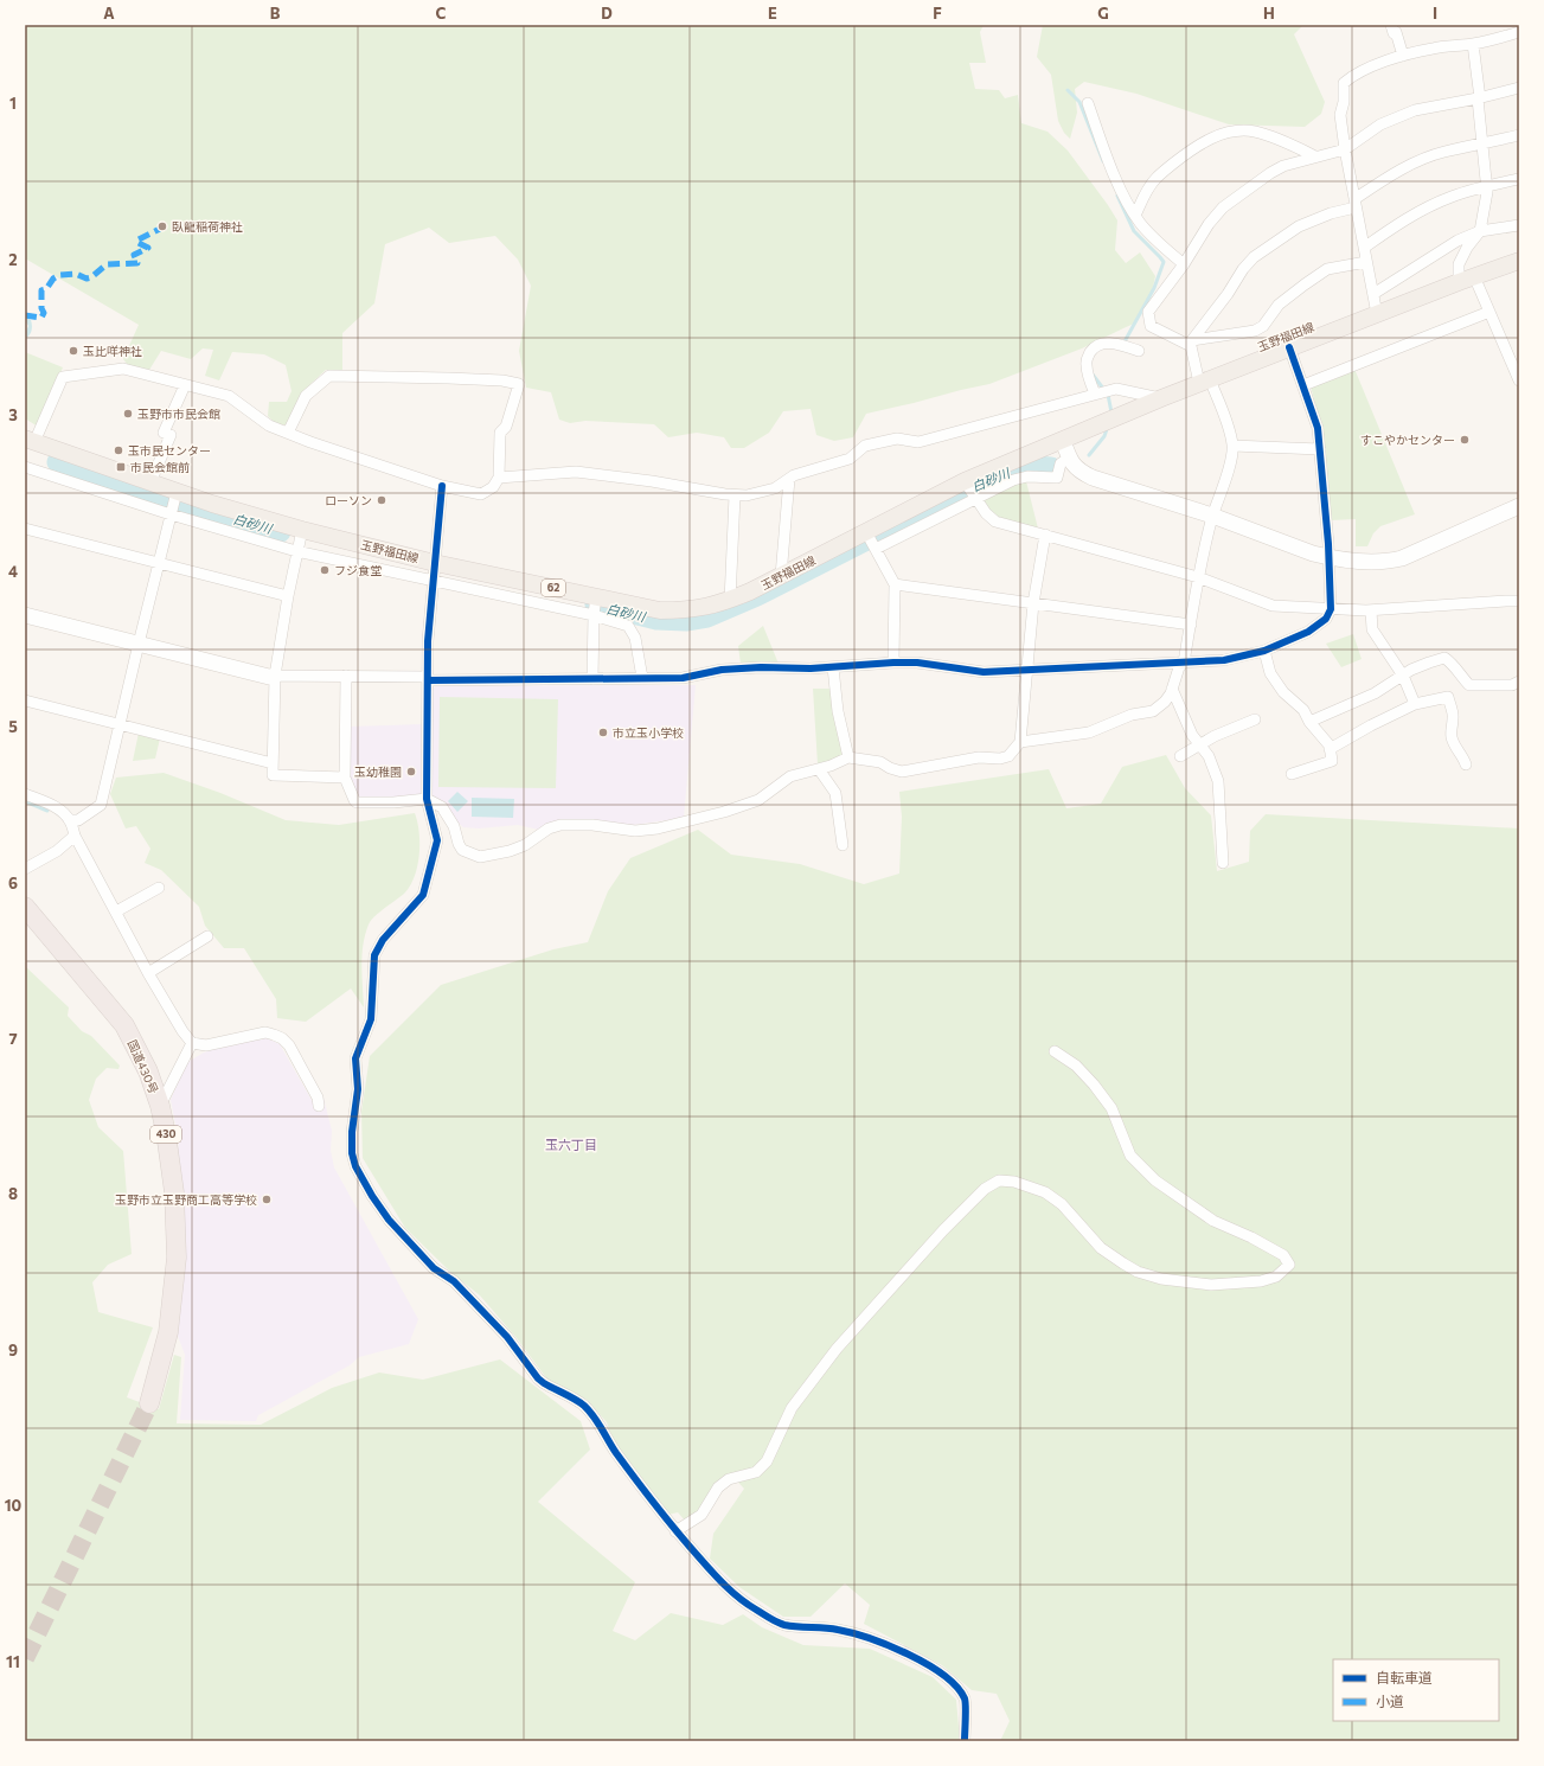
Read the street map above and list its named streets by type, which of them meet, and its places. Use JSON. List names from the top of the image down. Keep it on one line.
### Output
{"streets":{"highway":["国道430号","430"],"main road":["玉野福田線","62"]},"districts":["玉六丁目"],"water":["白砂川"],"places":{"other":["臥龍稲荷神社","玉比咩神社","玉野市市民会館","すこやかセンター","玉市民センター","ローソン","フジ食堂","市立玉小学校","玉幼稚園","玉野市立玉野商工高等学校"],"transit":["市民会館前"]},"legend":["自転車道","小道"],"grid":{"columns":["A","B","C","D","E","F","G","H","I"],"rows":["1","2","3","4","5","6","7","8","9","10","11"]}}
